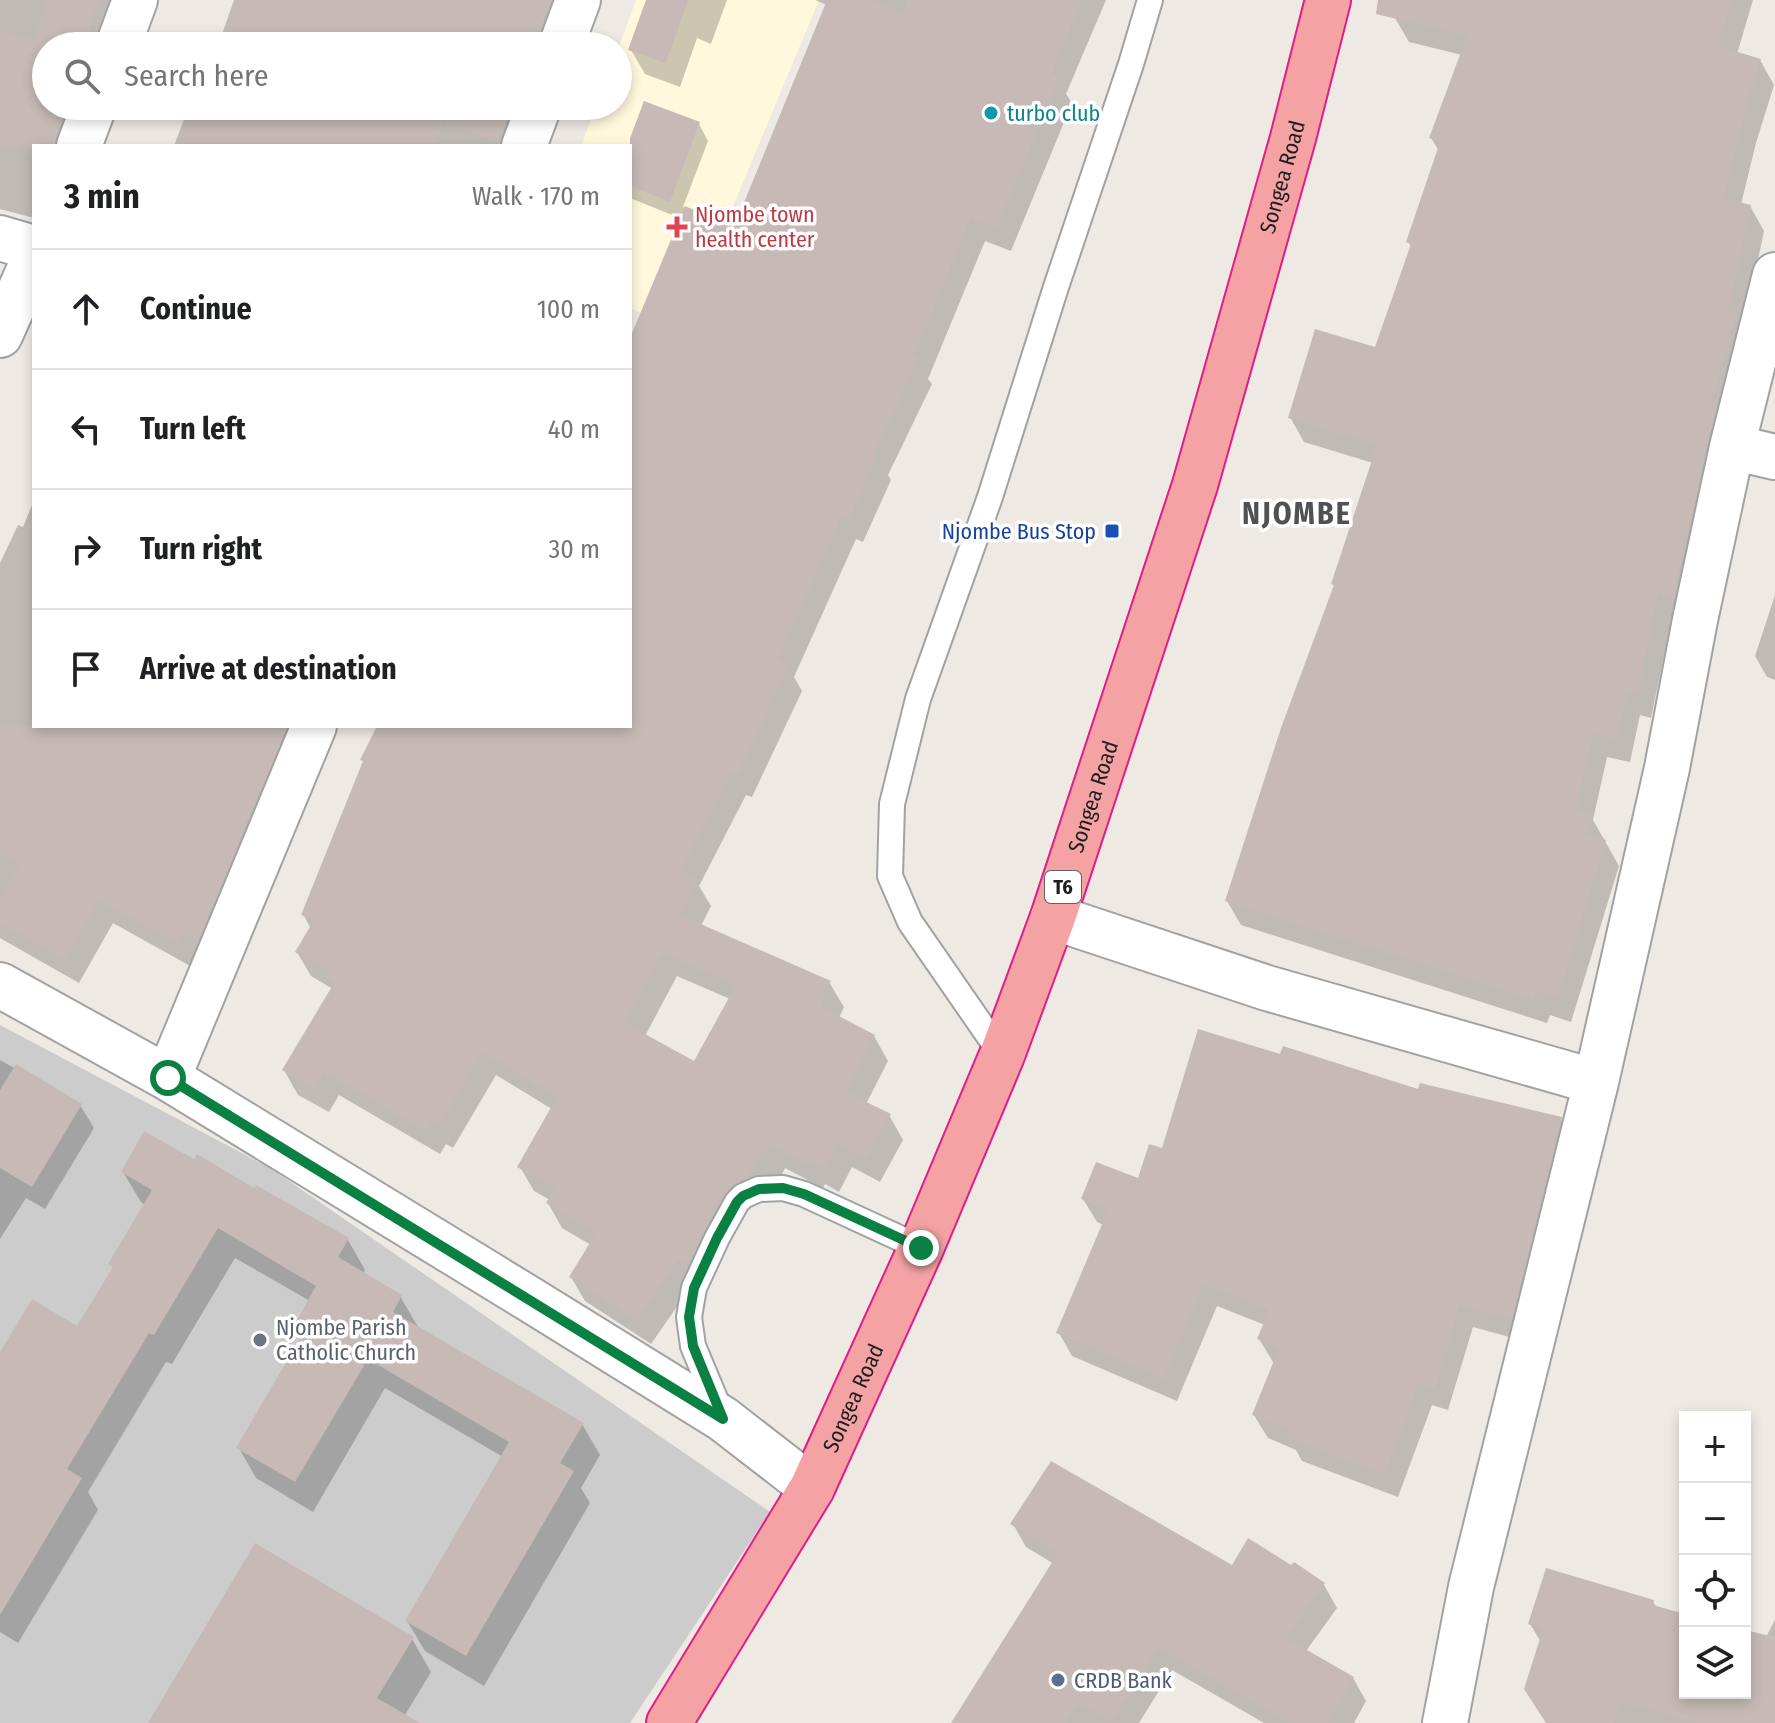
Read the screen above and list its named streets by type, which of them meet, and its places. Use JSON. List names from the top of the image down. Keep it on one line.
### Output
{"streets":{"highway":["Songea Road","T6"]},"districts":["NJOMBE"],"places":{"other":["turbo club","Njombe Parish Catholic Church","CRDB Bank"],"health":["Njombe town health center"],"transit":["Njombe Bus Stop"]},"page":{"search":"Search here","heading":["3 min","Walk · 170 m"],"list":[["Continue","100 m"],["Turn left","40 m"],["Turn right","30 m"],"Arrive at destination"],"map_buttons":["+","−"]}}
